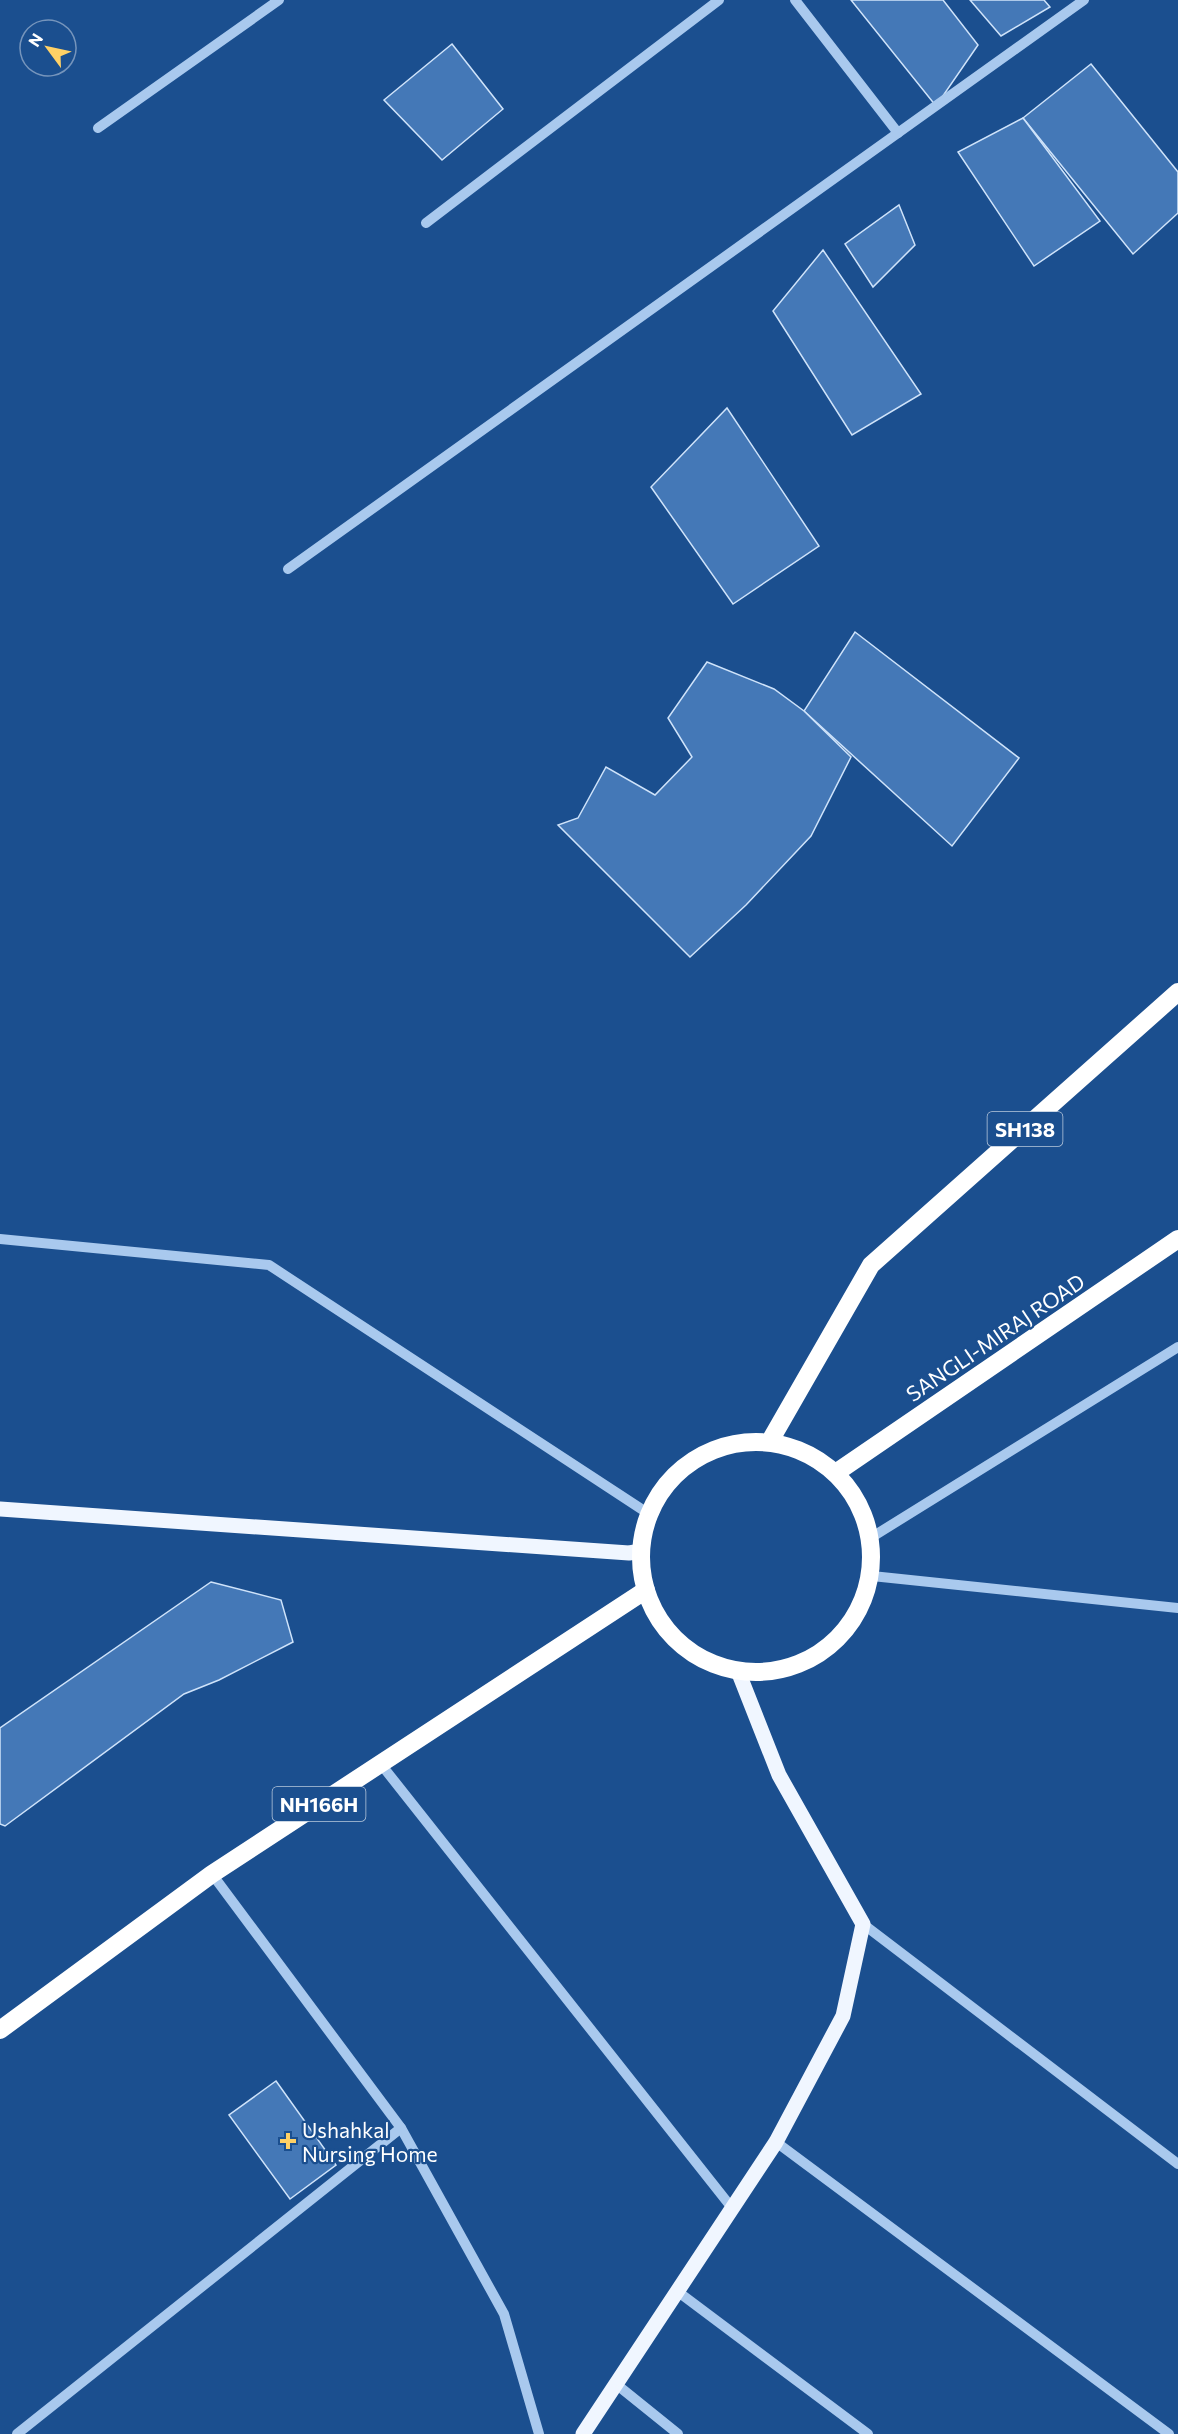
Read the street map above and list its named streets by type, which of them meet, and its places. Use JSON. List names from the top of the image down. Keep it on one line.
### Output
{"streets":{"highway":["SH138","SANGLI-MIRAJ ROAD","NH166H"]},"places":{"health":["Ushahkal Nursing Home"]},"north":"top left"}
